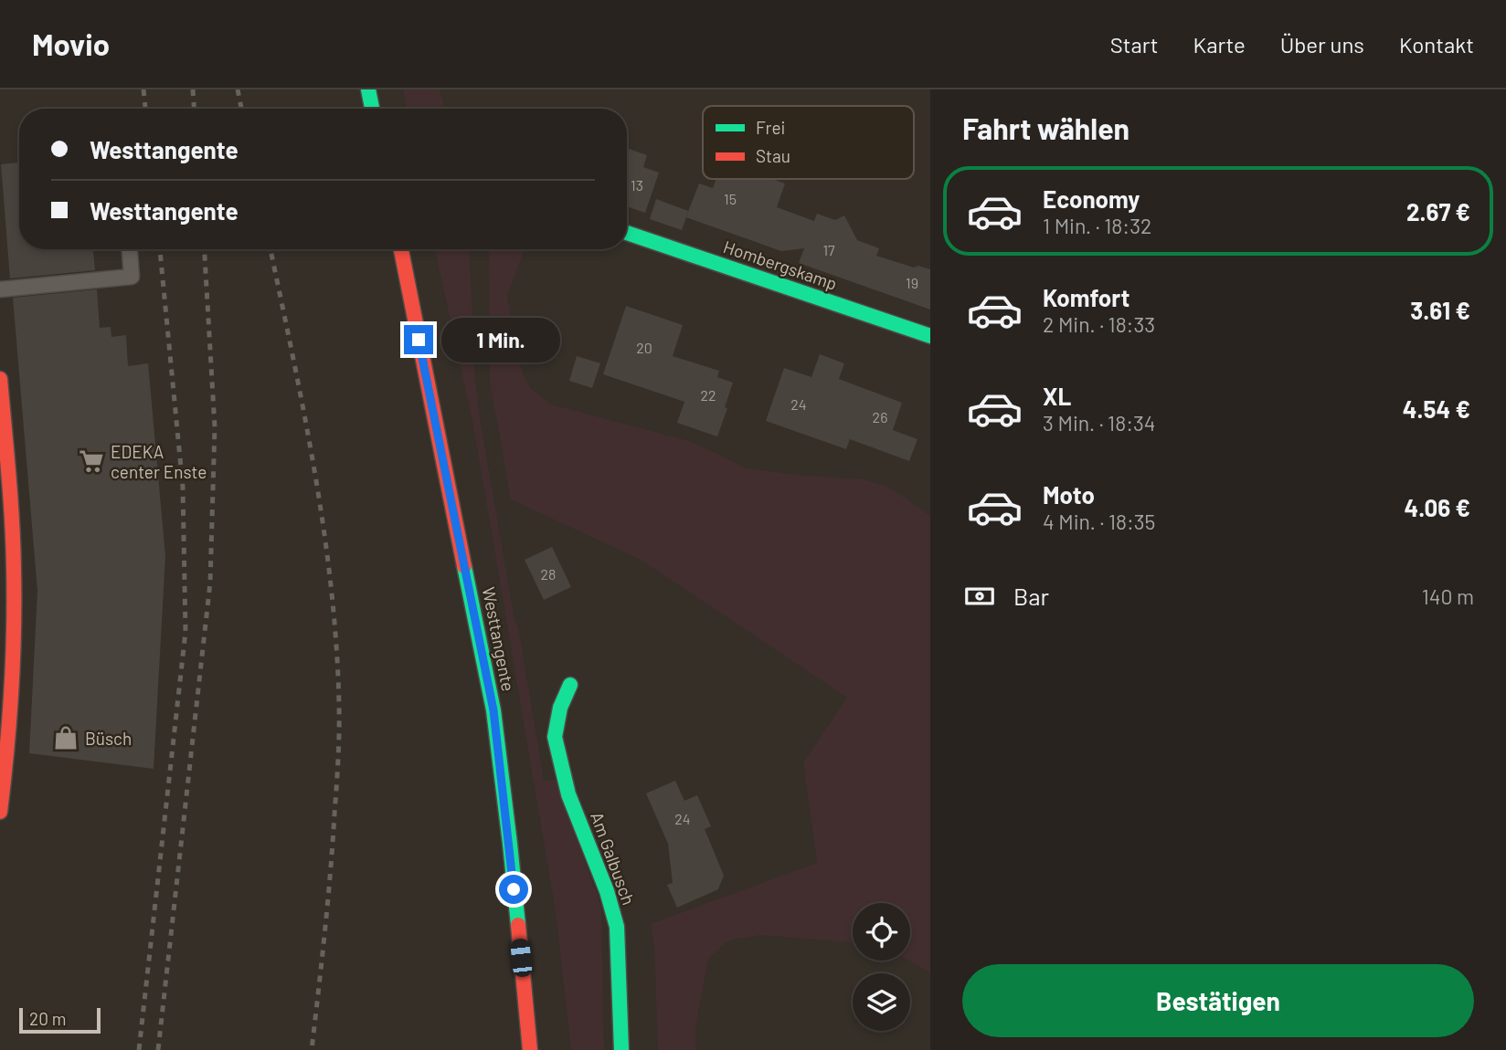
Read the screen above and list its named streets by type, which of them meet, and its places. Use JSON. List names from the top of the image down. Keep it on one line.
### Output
{"streets":{"street":["Hombergskamp","Westtangente","Am Galbusch"]},"places":{"supermarket":["EDEKA center Enste"],"shop":["Büsch"]},"house_numbers":["13","15","17","19","20","22","24","26","28","24"],"legend":["Frei","Stau"],"scale_bar":"20 m","page":{"header":"Movio","nav":["Start","Karte","Über uns","Kontakt"],"heading":"Fahrt wählen","banner":["Westtangente","Westtangente"],"list":[{"name":"Economy","note":"1 Min. · 18:32","value":"2.67 €"},{"name":"Komfort","note":"2 Min. · 18:33","value":"3.61 €"},{"name":"XL","note":"3 Min. · 18:34","value":"4.54 €"},{"name":"Moto","note":"4 Min. · 18:35","value":"4.06 €"}],"bubble":"1 Min.","pay":["Bar","140 m"],"buttons":"Bestätigen","scale":"20 m"}}
